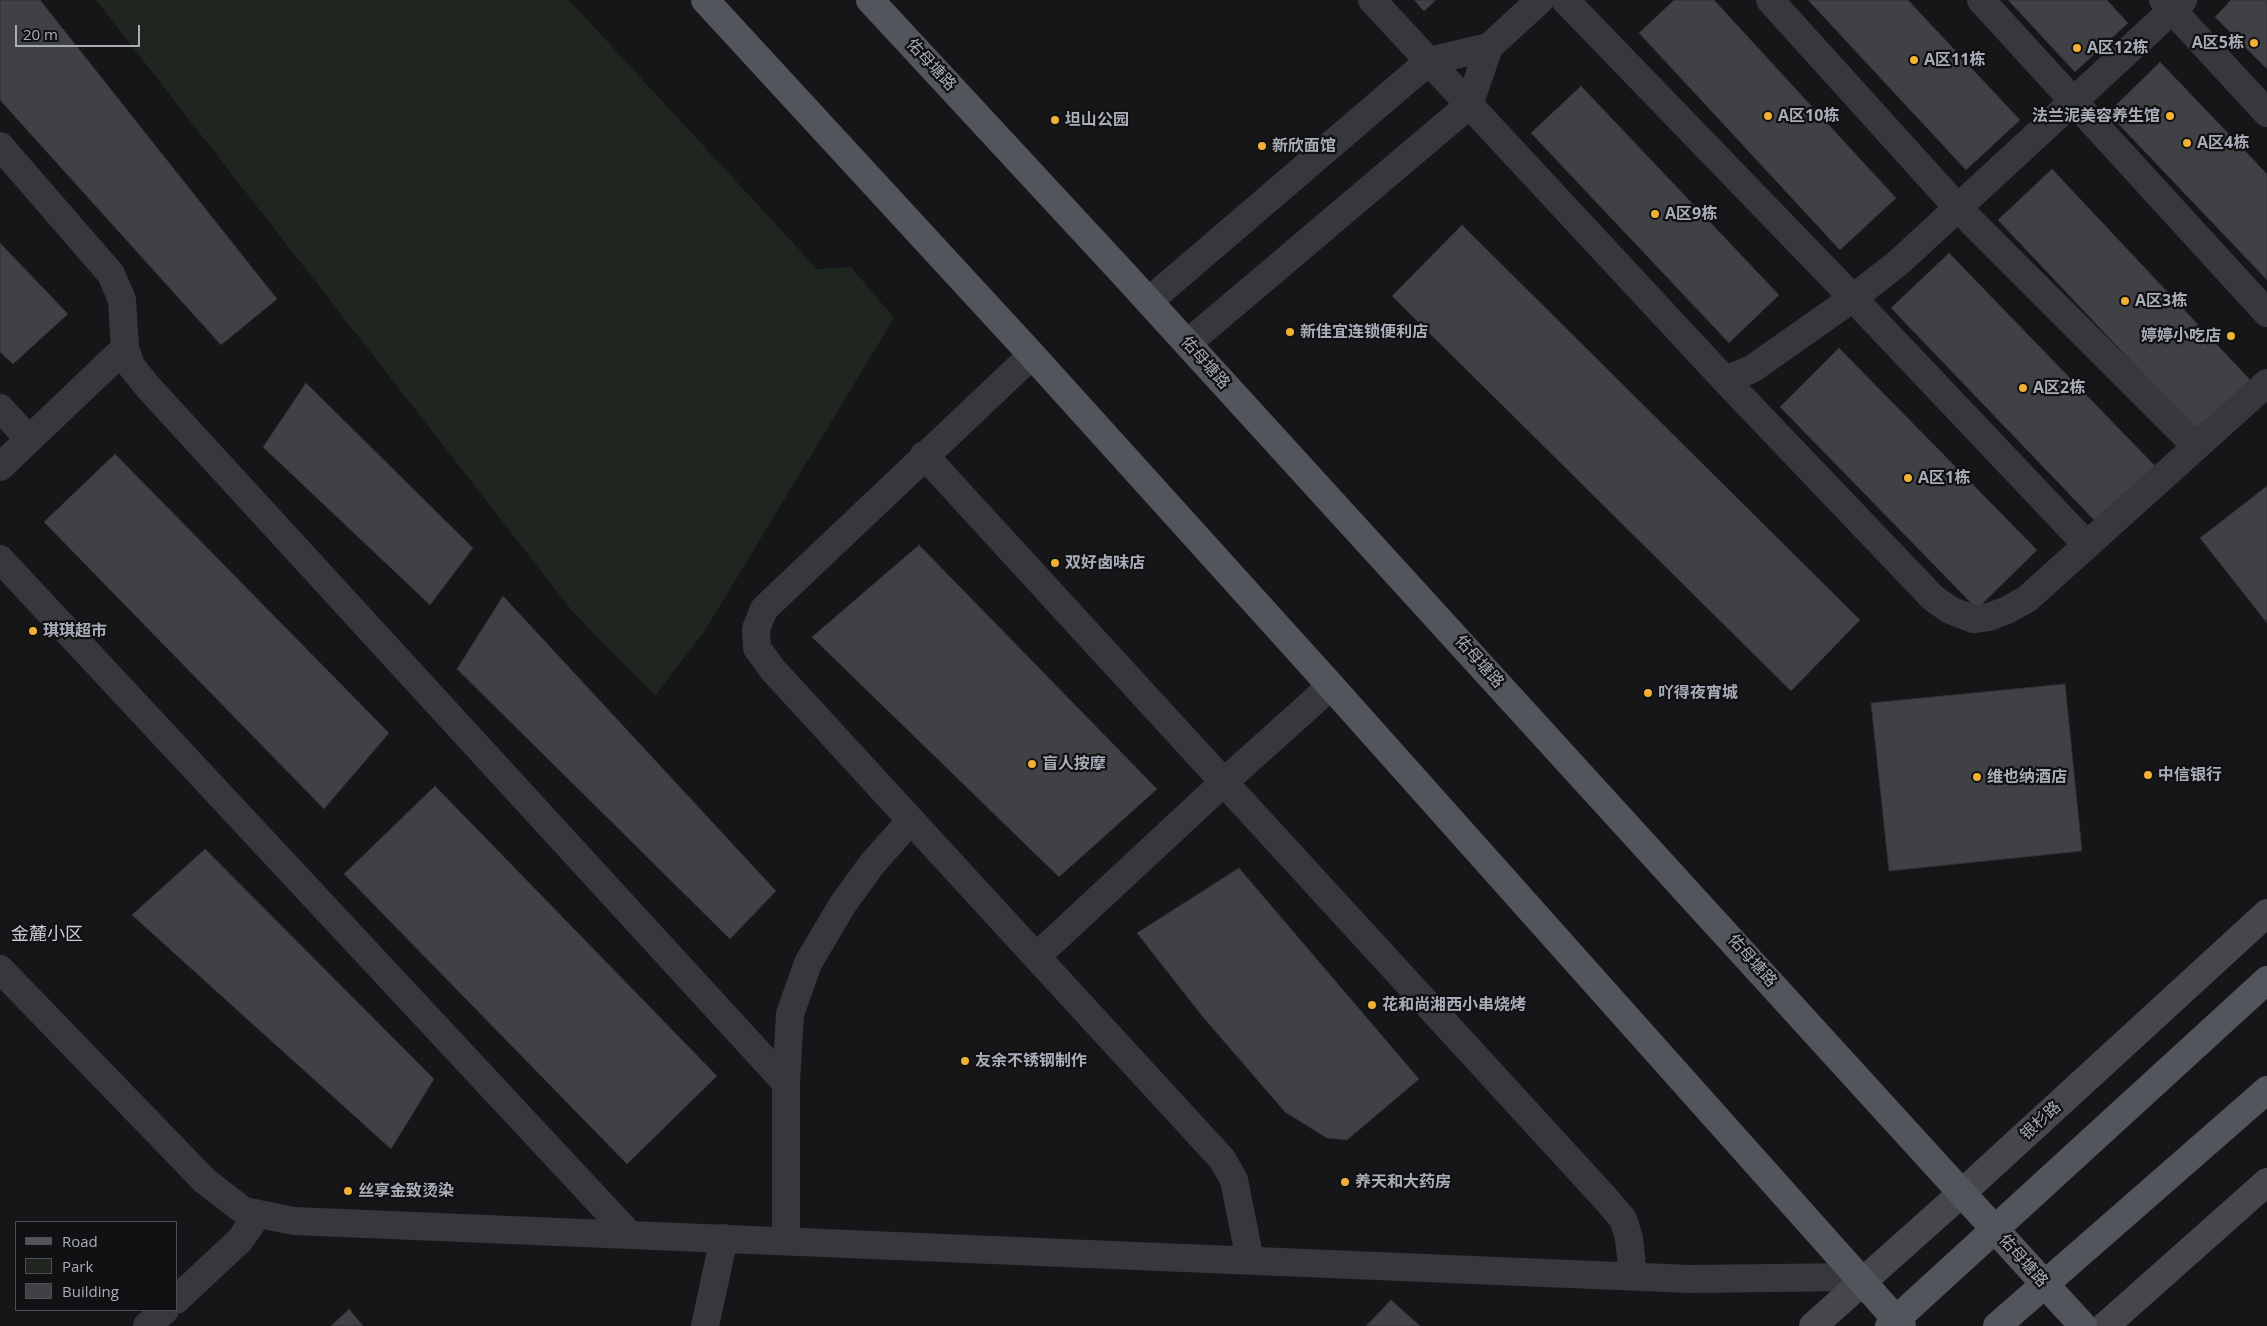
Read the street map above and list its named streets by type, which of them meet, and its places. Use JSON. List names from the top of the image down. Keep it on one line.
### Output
{"streets":{"main road":["佑母塘路"],"street":["银杉路"]},"crossings":[["佑母塘路","银杉路"]],"districts":["金麓小区"],"places":["A区5栋","A区12栋","A区11栋","A区10栋","法兰泥美容养生馆","坦山公园","A区4栋","新欣面馆","A区9栋","A区3栋","新佳宜连锁便利店","婷婷小吃店","A区2栋","A区1栋","双好卤味店","琪琪超市","吖得夜宵城","盲人按摩","中信银行","维也纳酒店","花和尚湘西小串烧烤","友余不锈钢制作","养天和大药房","丝享金致烫染"],"legend":["Road","Park","Building"],"scale_bar":"20 m"}
